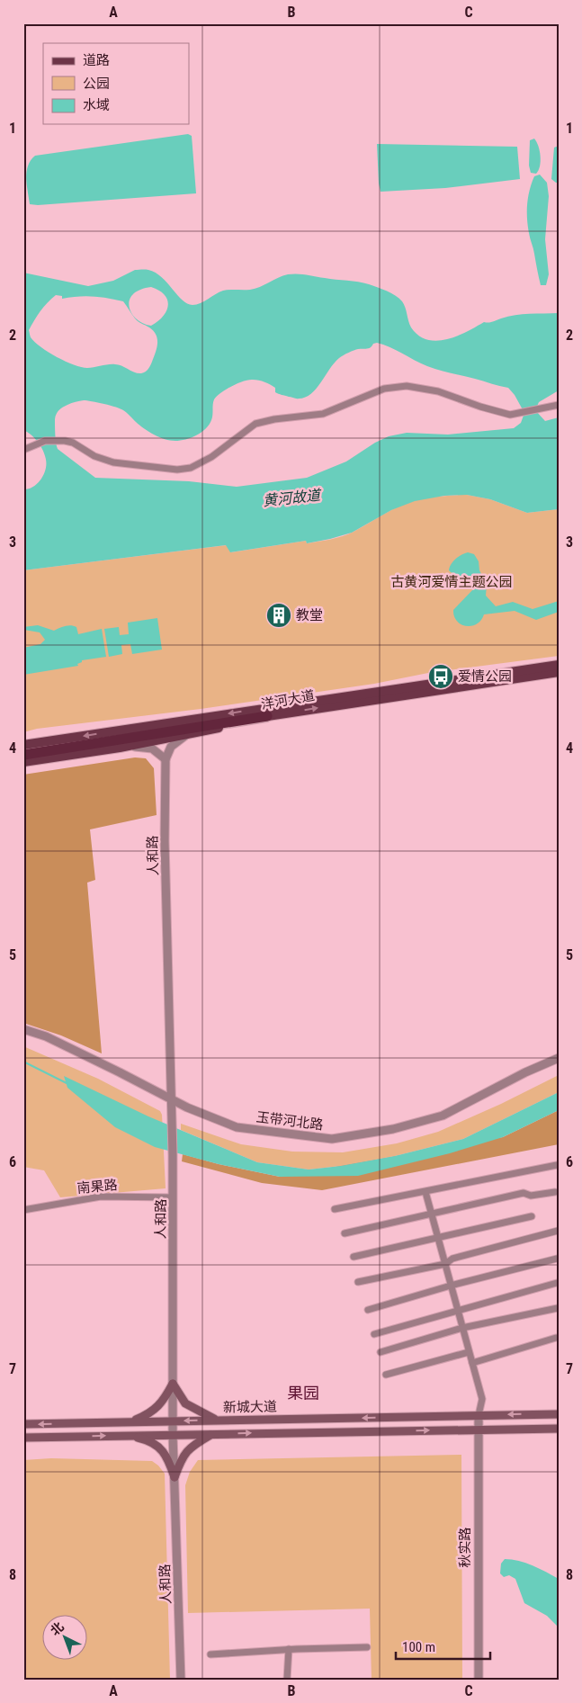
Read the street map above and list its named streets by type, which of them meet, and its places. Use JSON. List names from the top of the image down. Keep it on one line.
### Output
{"streets":{"main road":["洋河大道","新城大道"],"street":["人和路","玉带河北路","南果路","秋实路"]},"crossings":[["人和路","玉带河北路"],["人和路","南果路"],["人和路","新城大道"],["新城大道","秋实路"]],"districts":["果园"],"water":["黄河故道"],"parks":["古黄河爱情主题公园"],"places":{"building":["教堂"],"bus stop":["爱情公园"]},"legend":["道路","公园","水域"],"scale_bar":"100 m","north":"top left","grid":{"columns":["A","B","C"],"rows":["1","2","3","4","5","6","7","8"]}}
